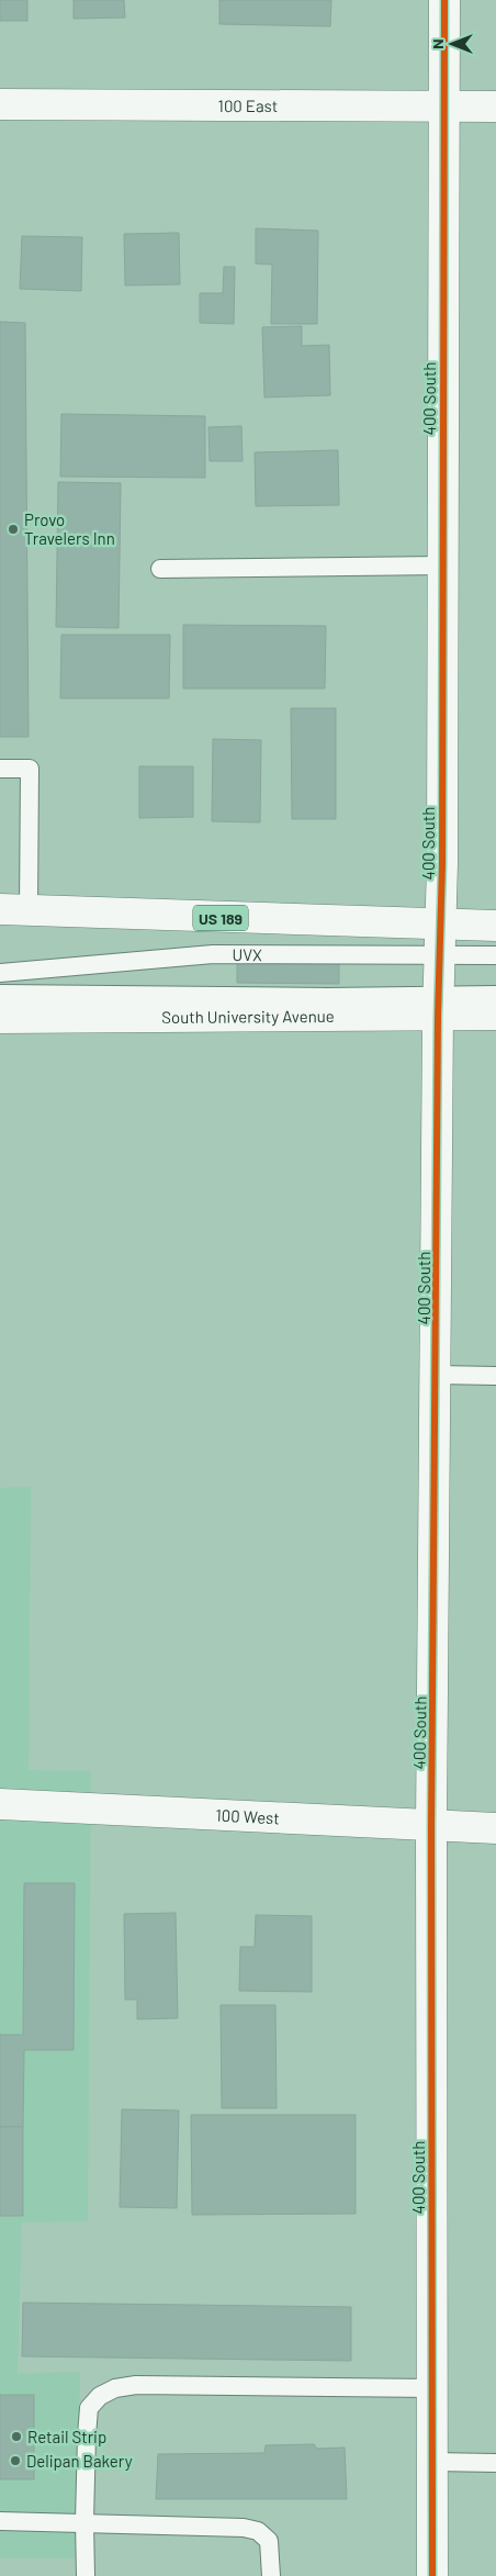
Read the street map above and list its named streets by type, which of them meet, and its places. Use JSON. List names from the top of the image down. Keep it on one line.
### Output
{"streets":{"main road":["100 East","400 South","US 189","South University Avenue","100 West"],"lane":["UVX"]},"crossings":[["100 East","400 South"],["400 South","US 189"],["400 South","UVX"],["400 South","South University Avenue"],["400 South","100 West"]],"places":["Provo Travelers Inn","Retail Strip","Delipan Bakery"],"north":"left"}
